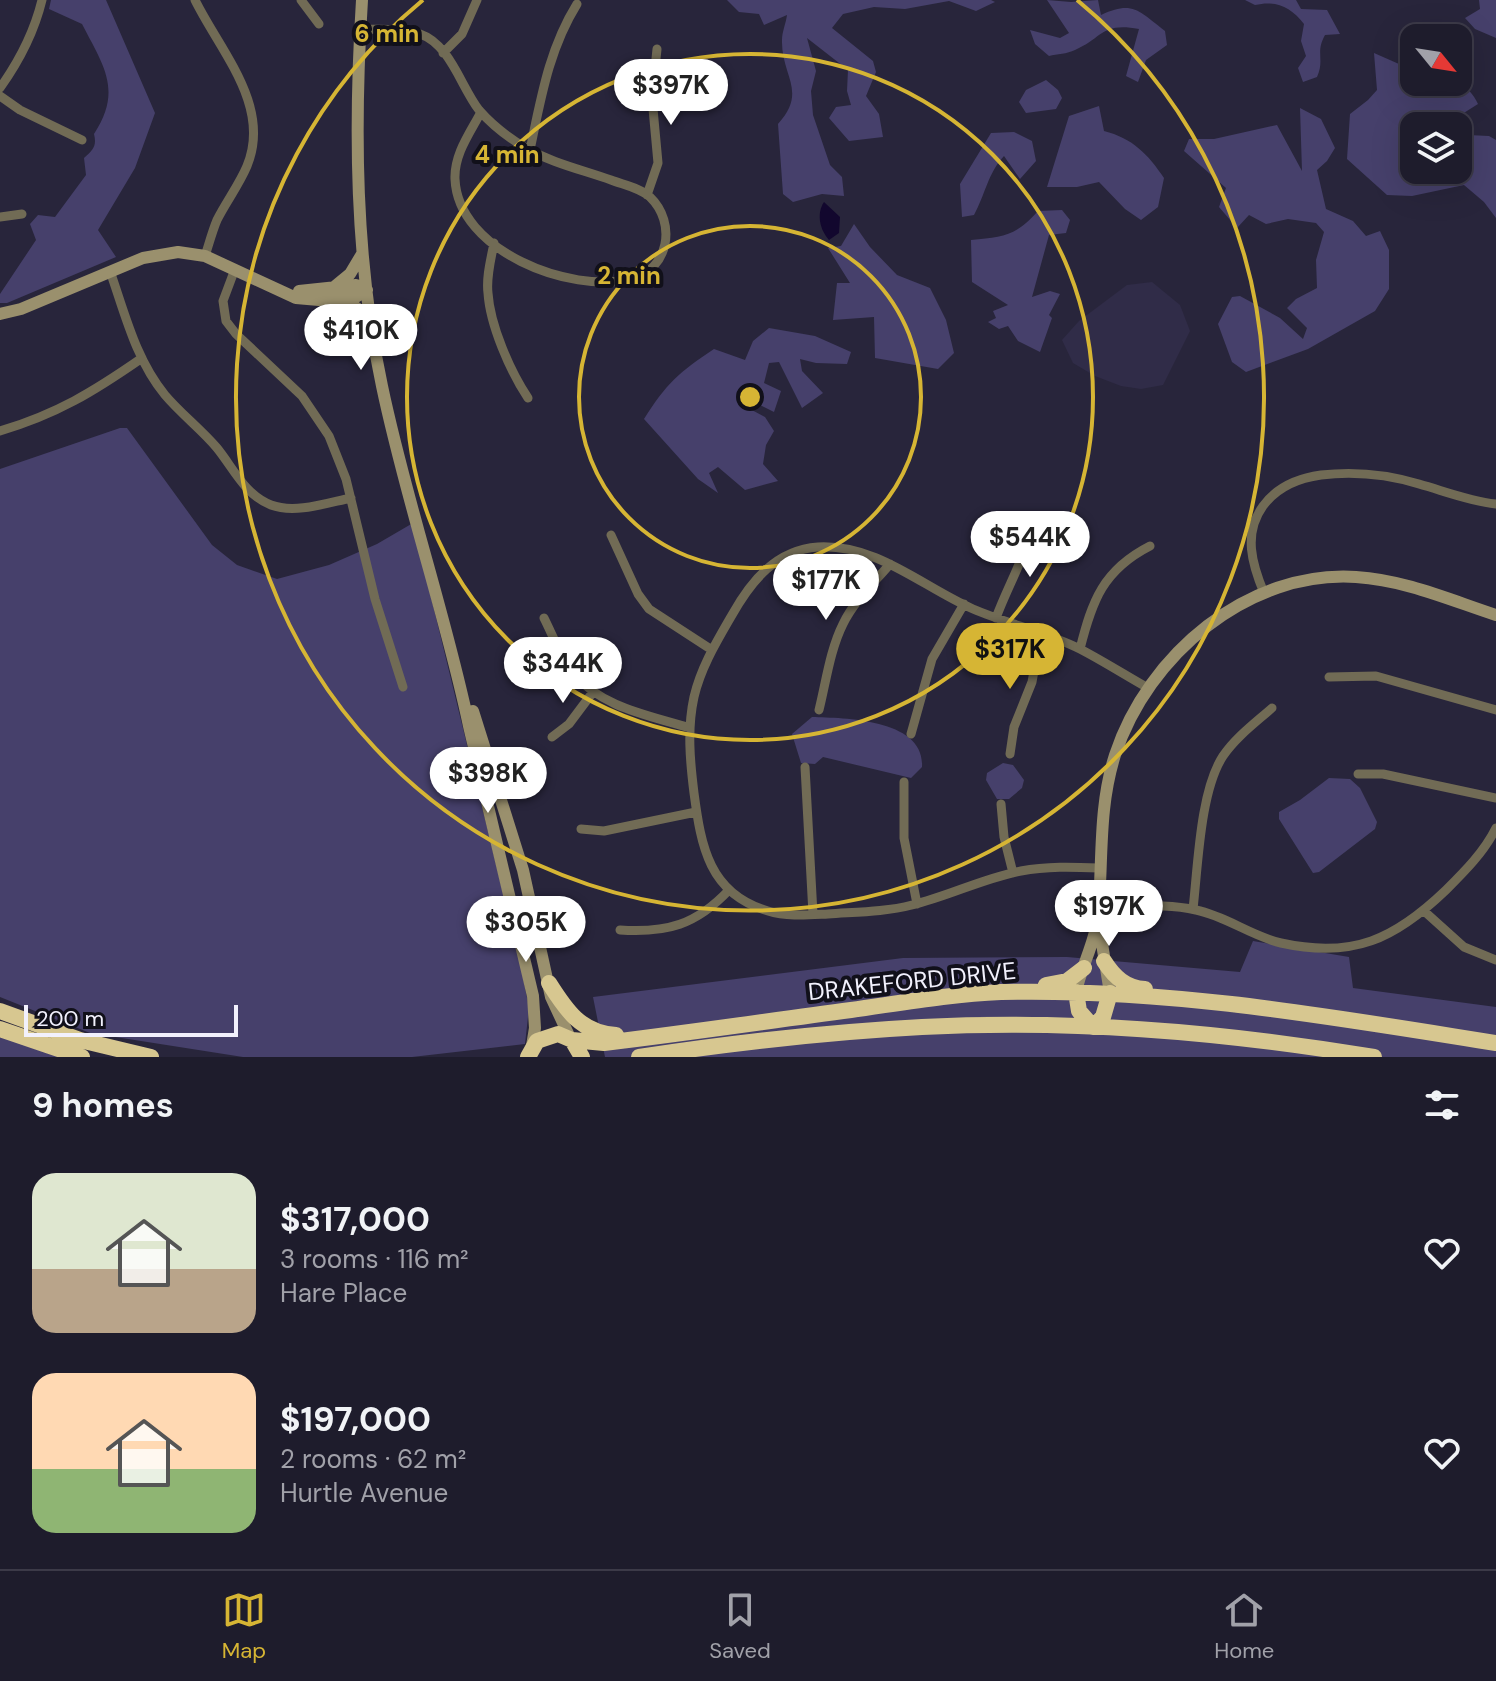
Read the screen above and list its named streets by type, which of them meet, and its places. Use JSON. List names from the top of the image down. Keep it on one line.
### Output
{"streets":{"highway":["DRAKEFORD DRIVE"]},"scale_bar":"200 m","north":"bottom right","page":{"price":["$397K","$410K","$544K","$177K","$317K","$344K","$398K","$197K","$305K"],"scale":"200 m","heading":"9 homes","list":[{"name":"$317,000","note":"3 rooms · 116 m² · Hare Place"},{"name":"$197,000","note":"2 rooms · 62 m² · Hurtle Avenue"}],"tabs":["Map","Saved","Home"]},"rings":["6 min","4 min","2 min"]}
